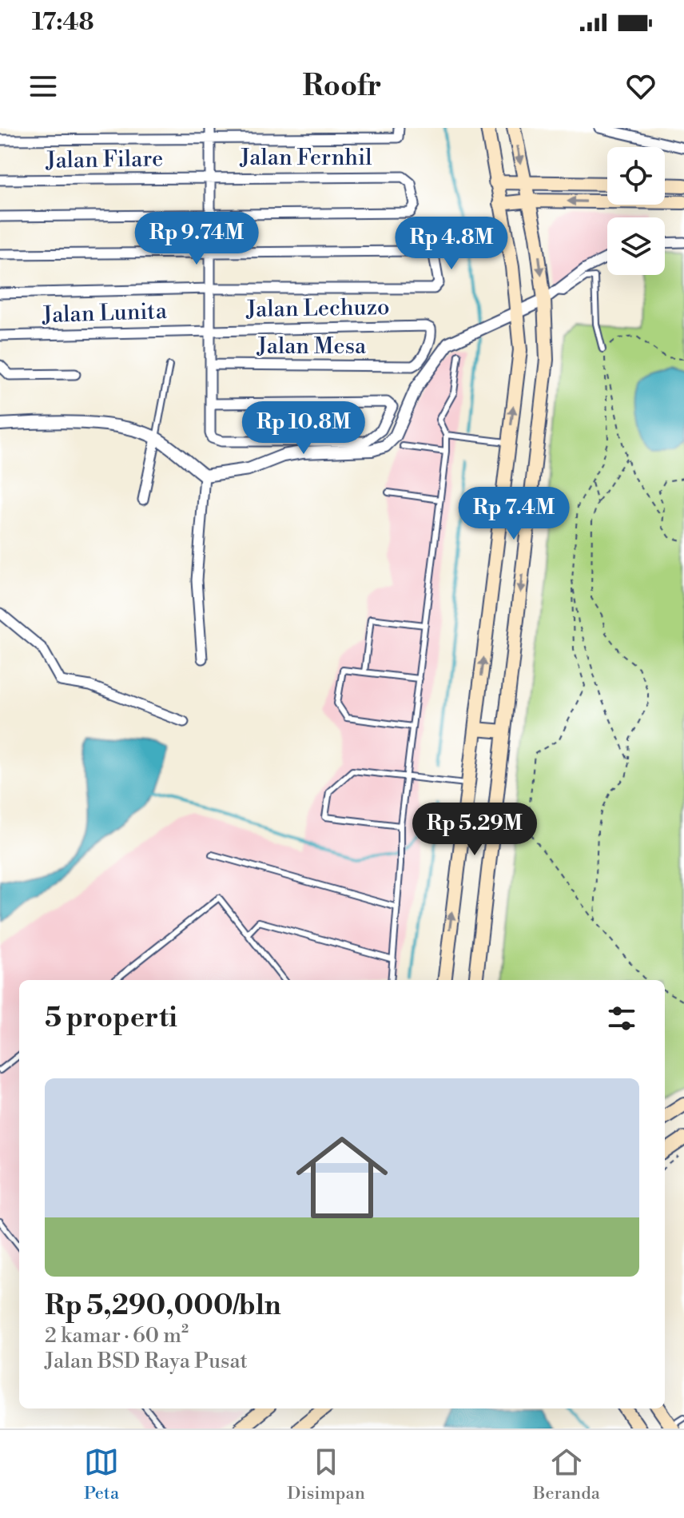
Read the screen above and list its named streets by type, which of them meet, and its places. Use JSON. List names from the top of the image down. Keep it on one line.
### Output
{"streets":{"street":["Jalan Fernhil","Jalan Filare","Jalan Lechuzo","Jalan Lunita","Jalan Mesa"]},"crossings":[["Jalan Fernhil","Jalan Filare"],["Jalan Lechuzo","Jalan Lunita"],["Jalan Lechuzo","Jalan Mesa"]],"page":{"status":"17:48","header":"Roofr","price":["Rp 9.74M","Rp 4.8M","Rp 10.8M","Rp 7.4M","Rp 5.29M"],"heading":"5 properti","list":[{"name":"Rp 5,290,000/bln","note":"2 kamar · 60 m² · Jalan BSD Raya Pusat"}],"tabs":["Peta","Disimpan","Beranda"]}}
